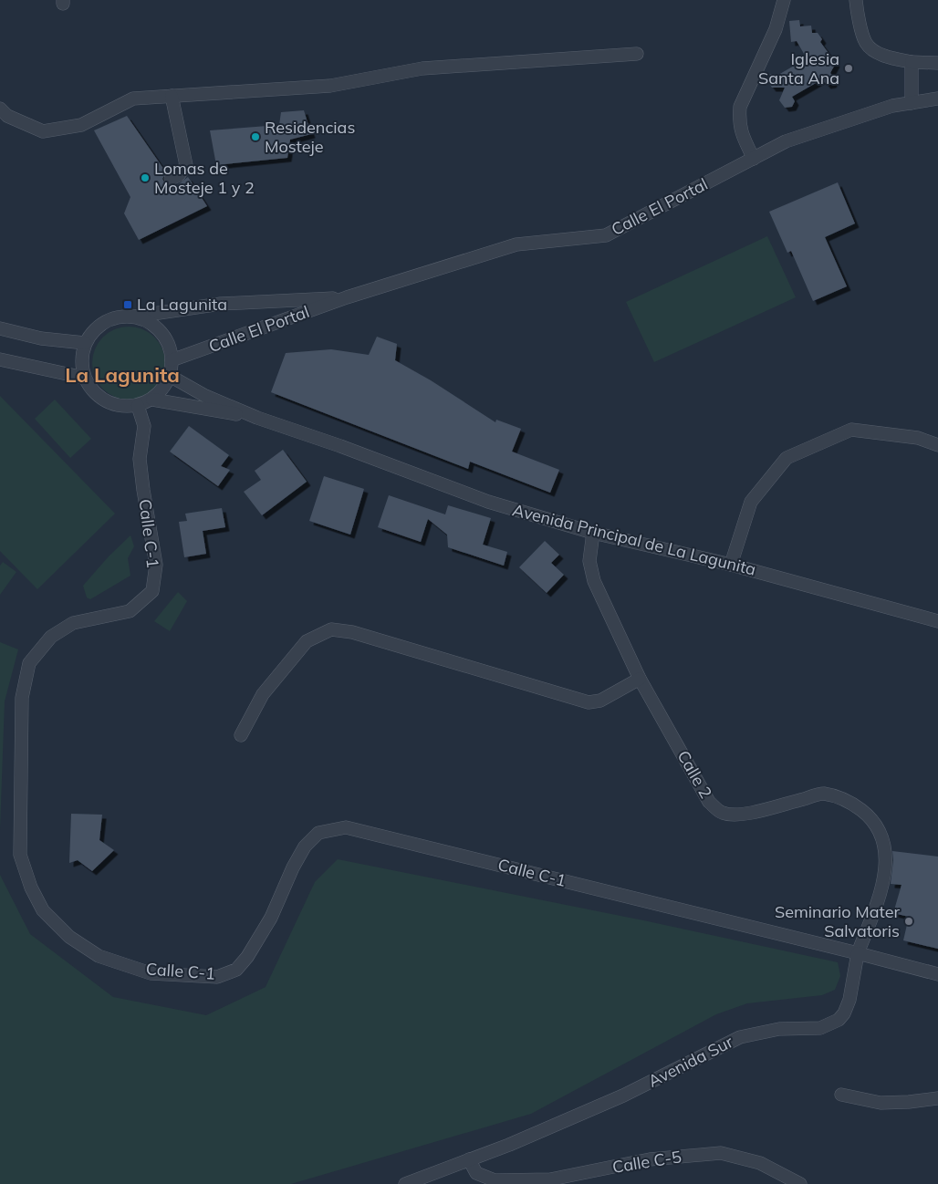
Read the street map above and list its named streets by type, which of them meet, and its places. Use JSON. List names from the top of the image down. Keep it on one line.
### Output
{"streets":{"street":["Calle El Portal","Calle C-1","Avenida Principal de La Lagunita","Calle 2","Avenida Sur","Calle C-5"]},"crossings":[["Calle El Portal","Calle C-1"],["Calle El Portal","Avenida Principal de La Lagunita"],["Calle C-1","Avenida Principal de La Lagunita"],["Calle C-1","Calle 2"],["Calle C-1","Avenida Sur"],["Avenida Principal de La Lagunita","Calle 2"],["Calle 2","Avenida Sur"],["Avenida Sur","Calle C-5"]],"districts":["La Lagunita"],"places":{"other":["Iglesia Santa Ana","Residencias Mosteje","Lomas de Mosteje 1 y 2","Seminario Mater Salvatoris"],"transit":["La Lagunita"]}}
